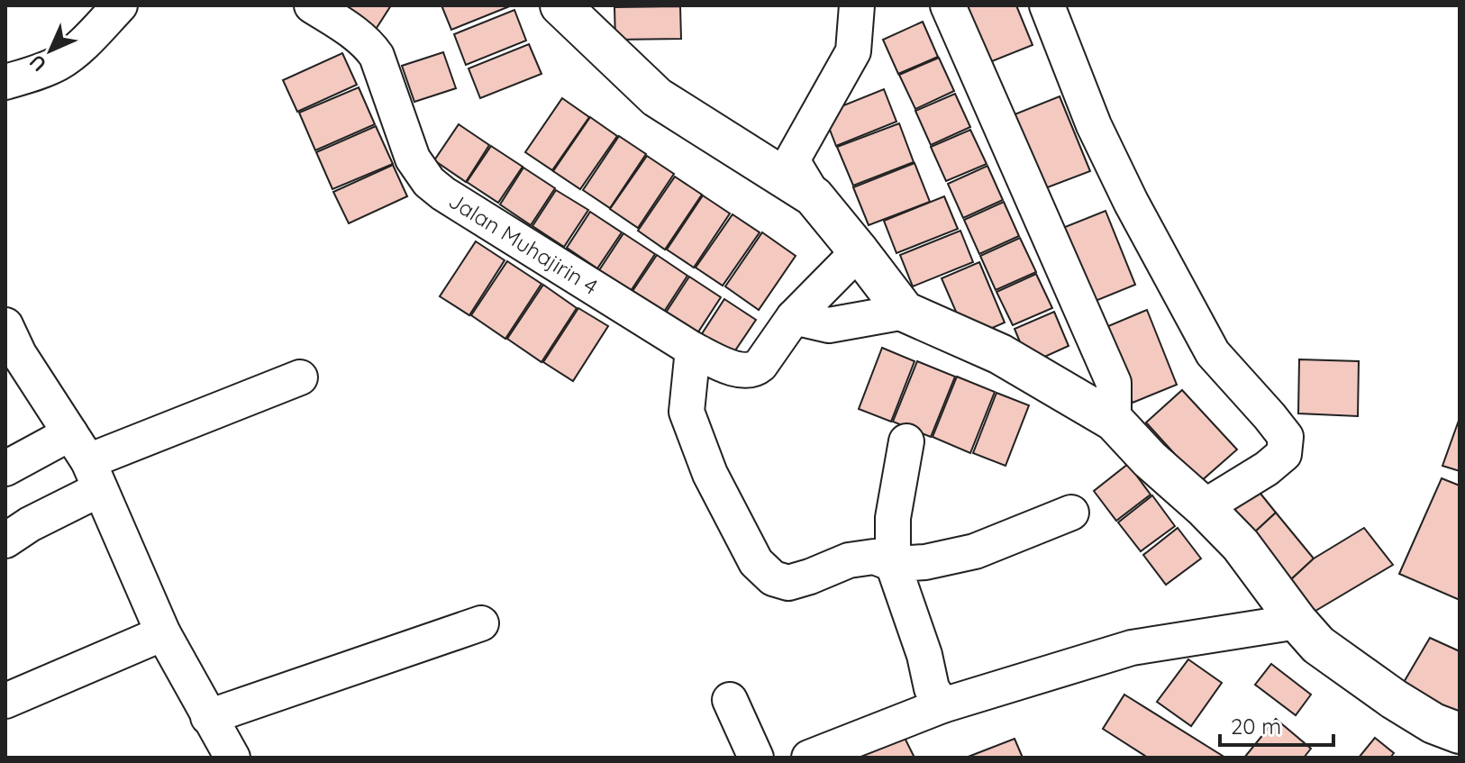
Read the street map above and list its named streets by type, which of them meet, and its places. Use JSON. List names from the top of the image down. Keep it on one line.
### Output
{"streets":{"street":["Jalan Muhajirin 4"]},"scale_bar":"20 m","north":"bottom left"}
